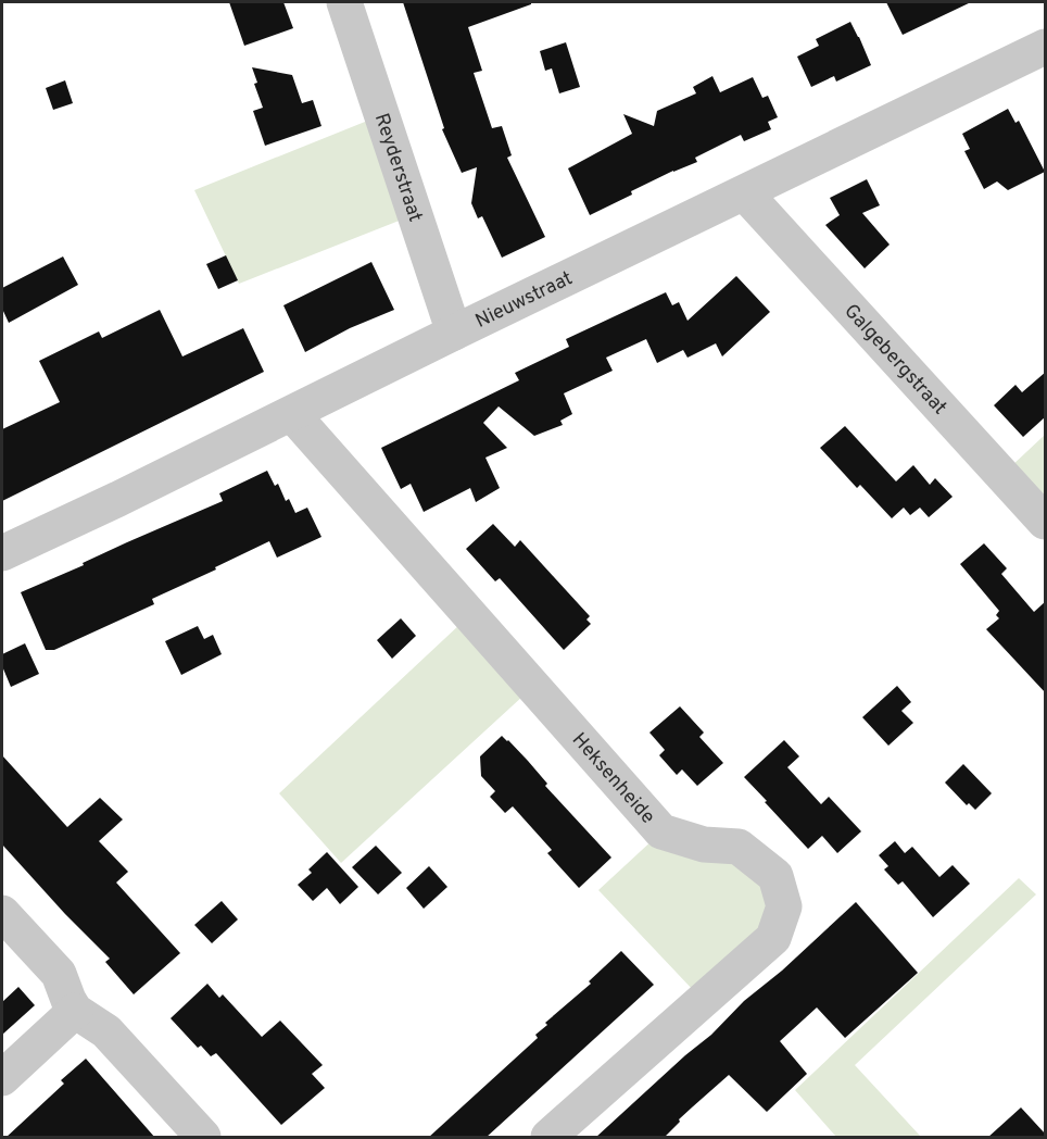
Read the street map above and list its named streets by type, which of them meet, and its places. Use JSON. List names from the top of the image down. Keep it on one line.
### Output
{"streets":{"street":["Reyderstraat","Nieuwstraat","Galgebergstraat","Heksenheide"]},"crossings":[["Reyderstraat","Nieuwstraat"],["Nieuwstraat","Galgebergstraat"],["Nieuwstraat","Heksenheide"]]}
